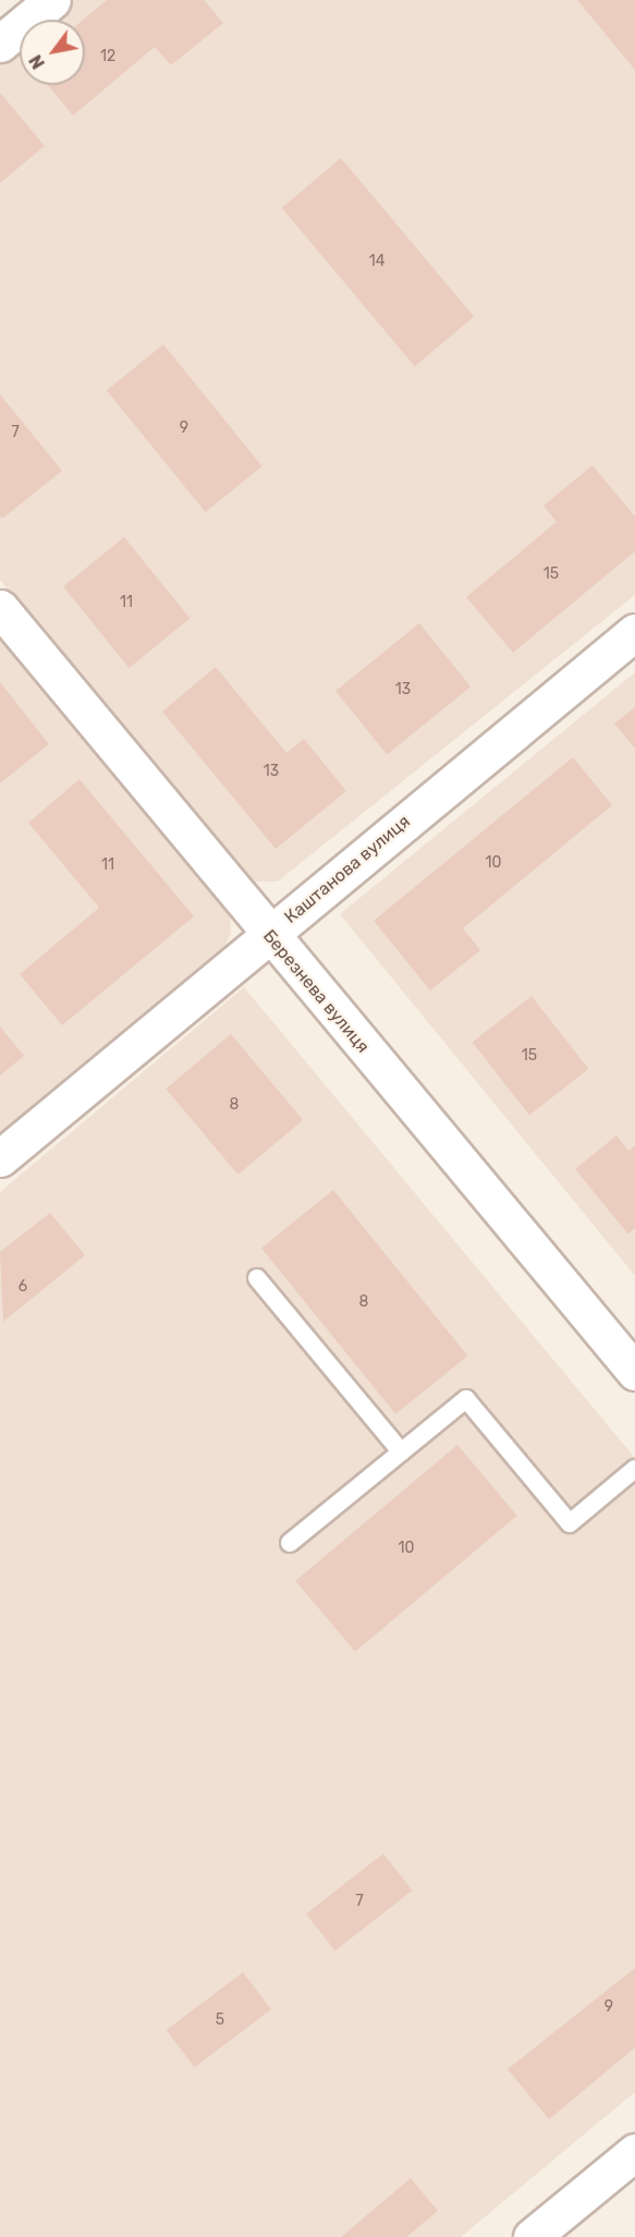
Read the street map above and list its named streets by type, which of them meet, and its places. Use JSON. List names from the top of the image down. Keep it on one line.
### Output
{"streets":{"street":["Каштанова вулиця","Березнева вулиця"]},"crossings":[["Каштанова вулиця","Березнева вулиця"]],"house_numbers":["12","14","9","7","15","11","13","13","10","11","15","8","6","8","10","7","9","5"],"north":"bottom left"}
